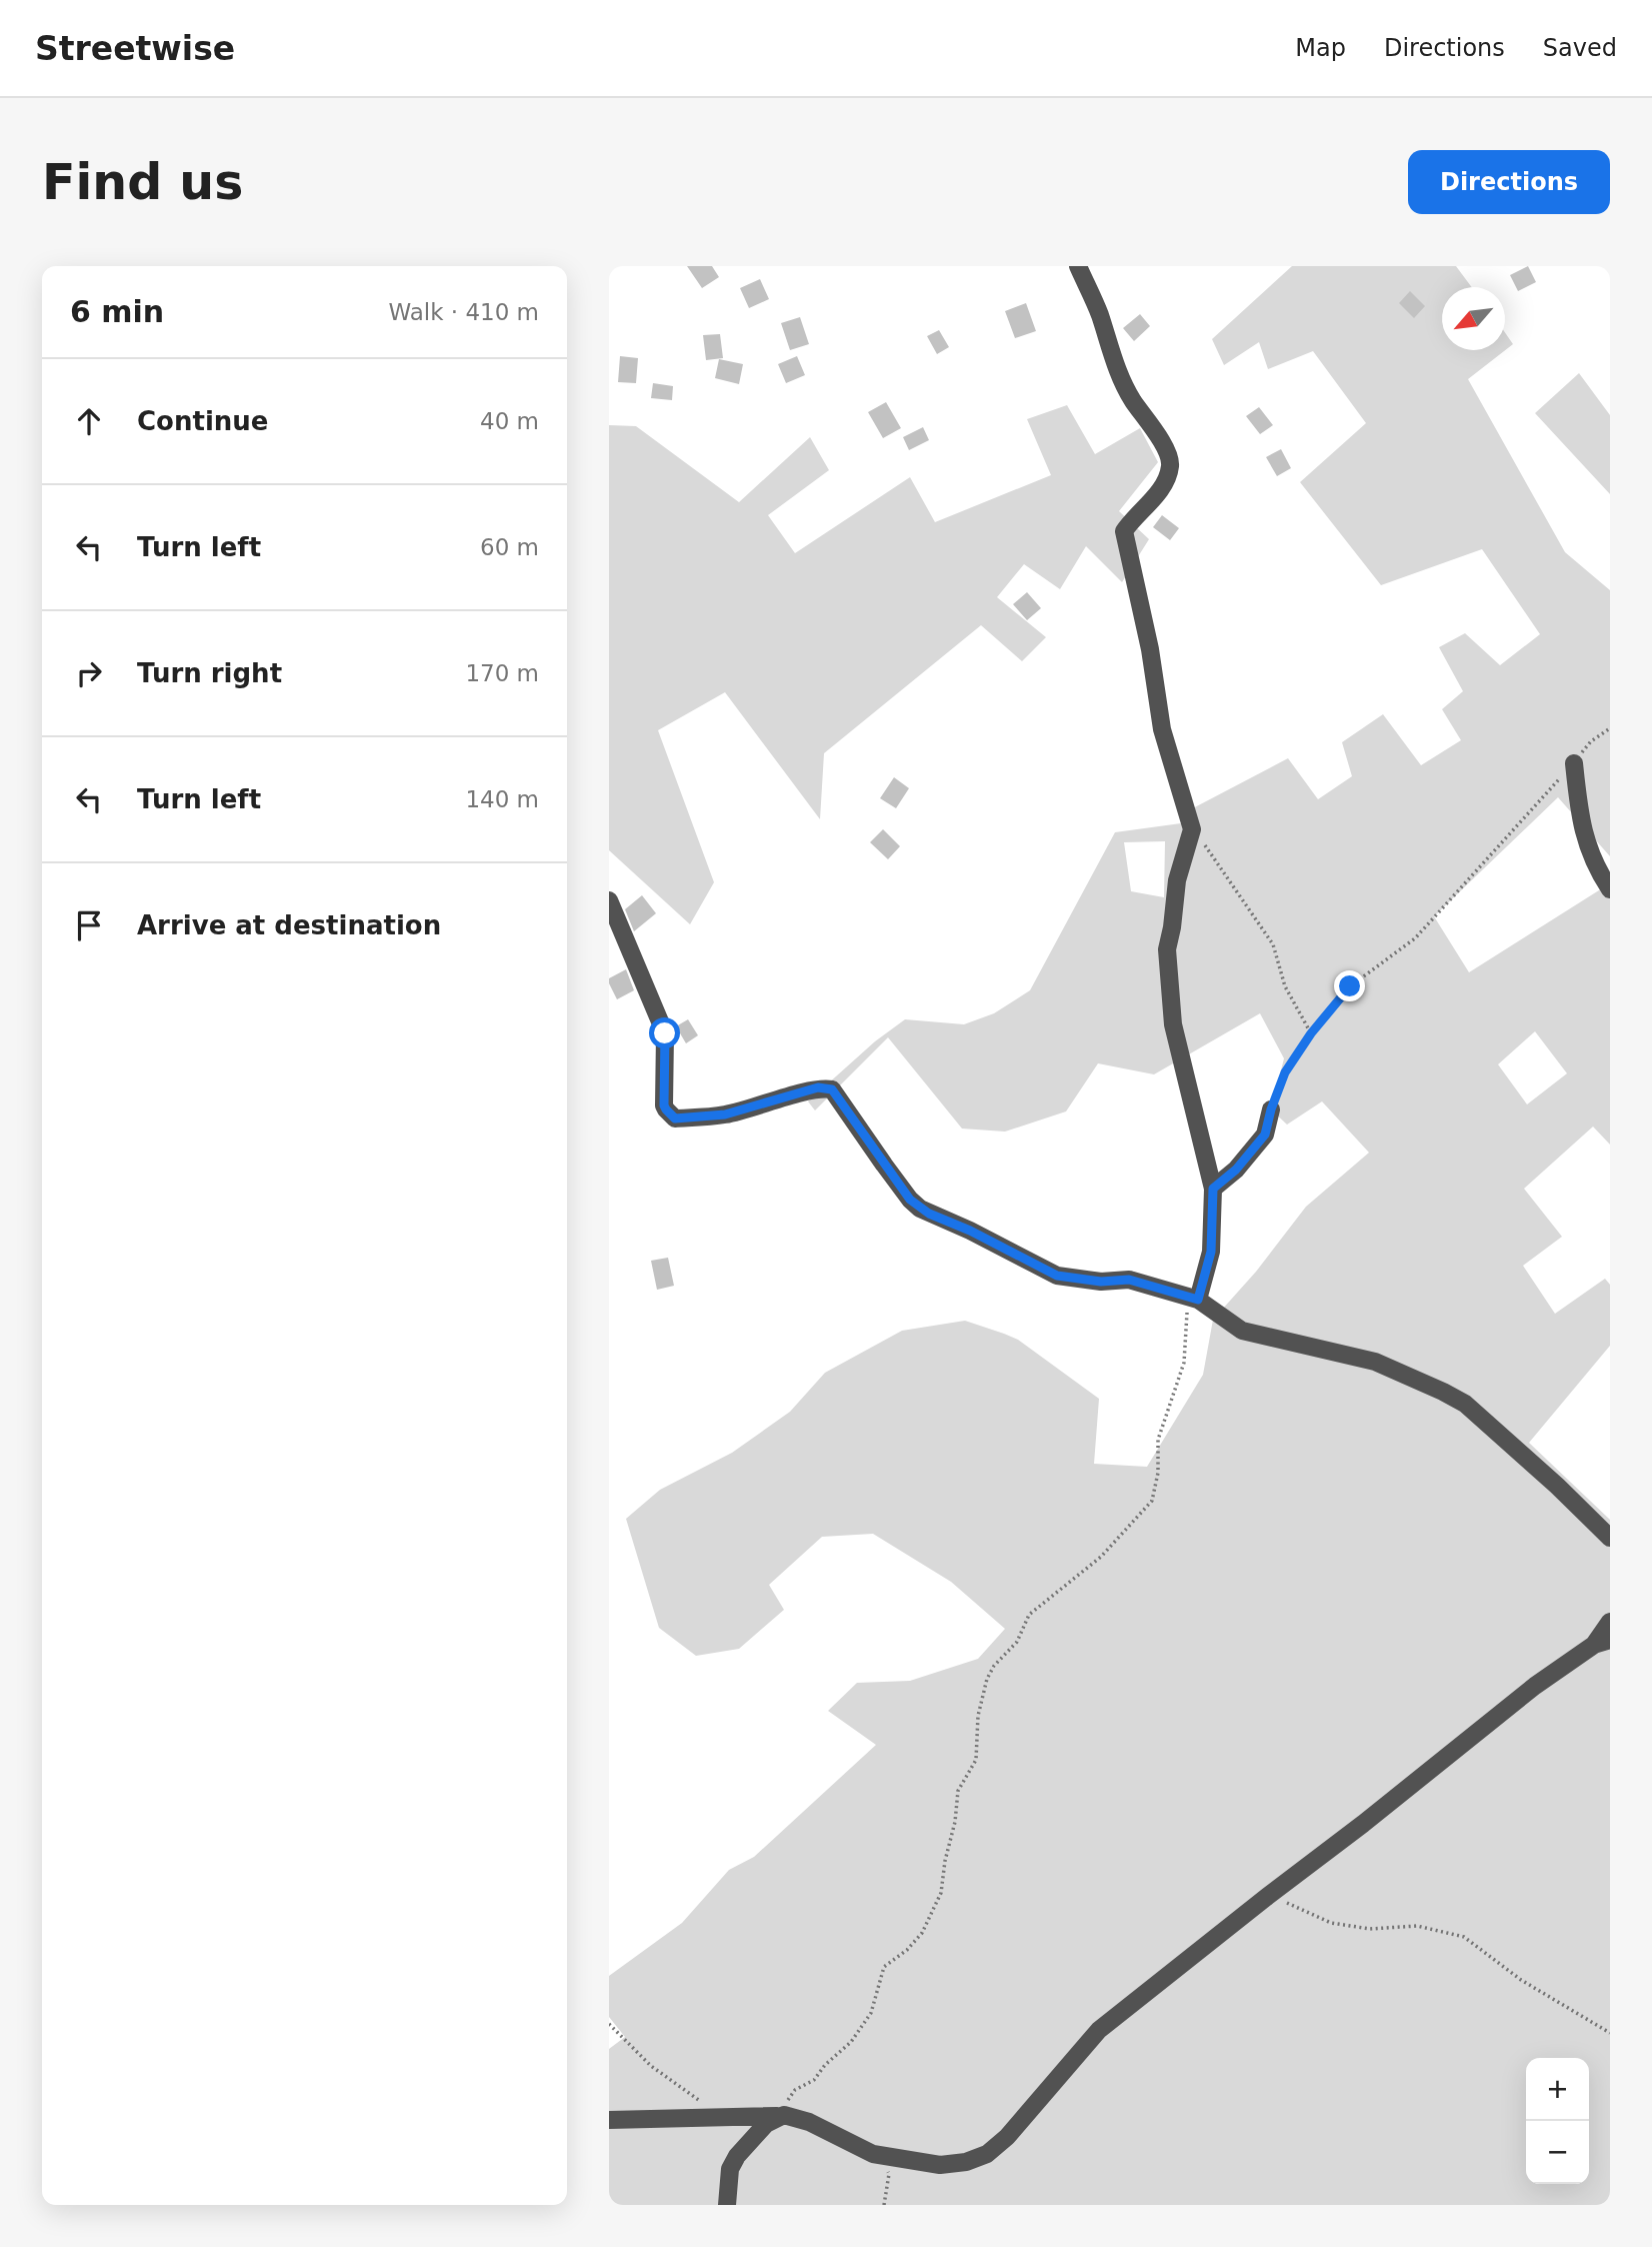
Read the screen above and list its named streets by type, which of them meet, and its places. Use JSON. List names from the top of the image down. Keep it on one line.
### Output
{"north":"bottom left","page":{"header":"Streetwise","nav":["Map","Directions","Saved"],"buttons":"Directions","title":"Find us","heading":["6 min","Walk · 410 m"],"list":[["Continue","40 m"],["Turn left","60 m"],["Turn right","170 m"],["Turn left","140 m"],"Arrive at destination"],"map_buttons":["+","−"]}}
